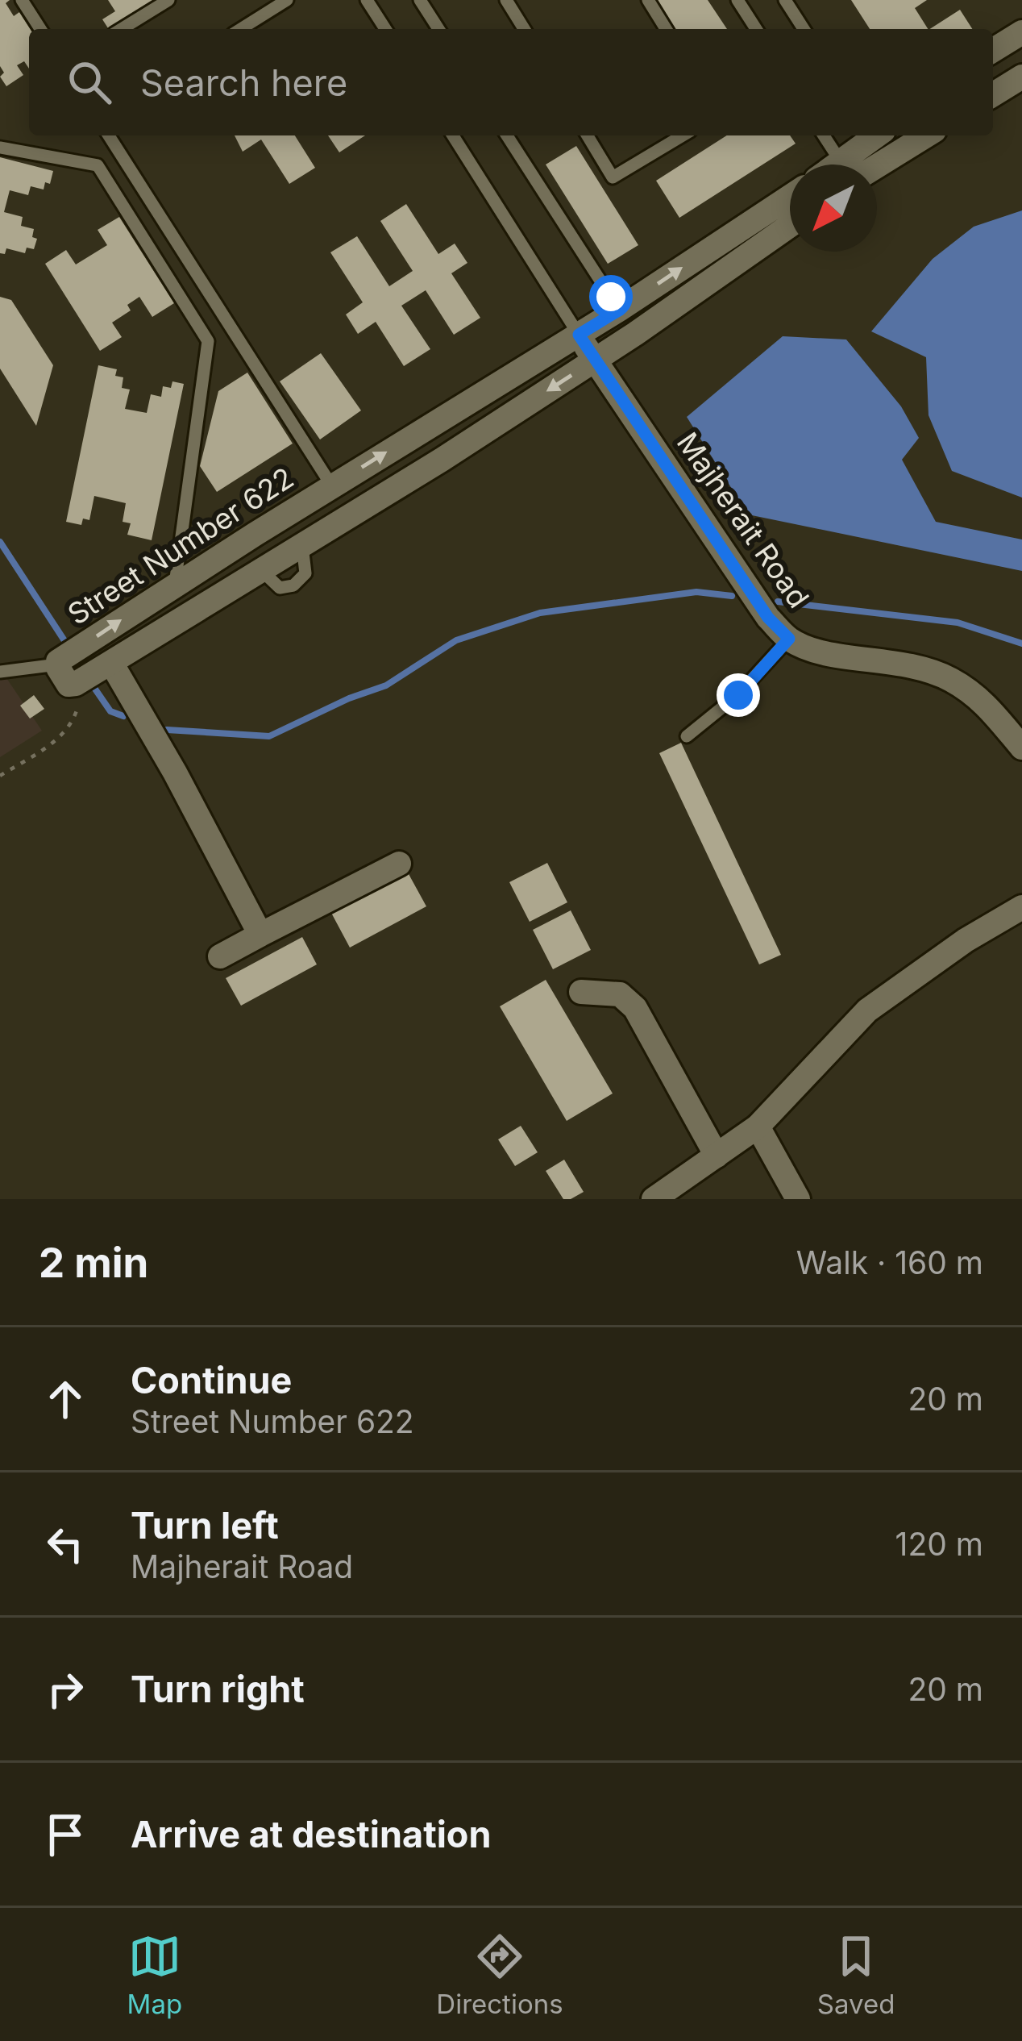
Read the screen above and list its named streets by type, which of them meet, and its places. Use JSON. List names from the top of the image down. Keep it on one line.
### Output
{"streets":{"street":["Majherait Road","Street Number 622"]},"crossings":[["Majherait Road","Street Number 622"]],"north":"bottom left","page":{"search":"Search here","heading":["2 min","Walk · 160 m"],"list":[["Continue","Street Number 622","20 m"],["Turn left","Majherait Road","120 m"],["Turn right","20 m"],"Arrive at destination"],"nav":["Map","Directions","Saved"]}}
